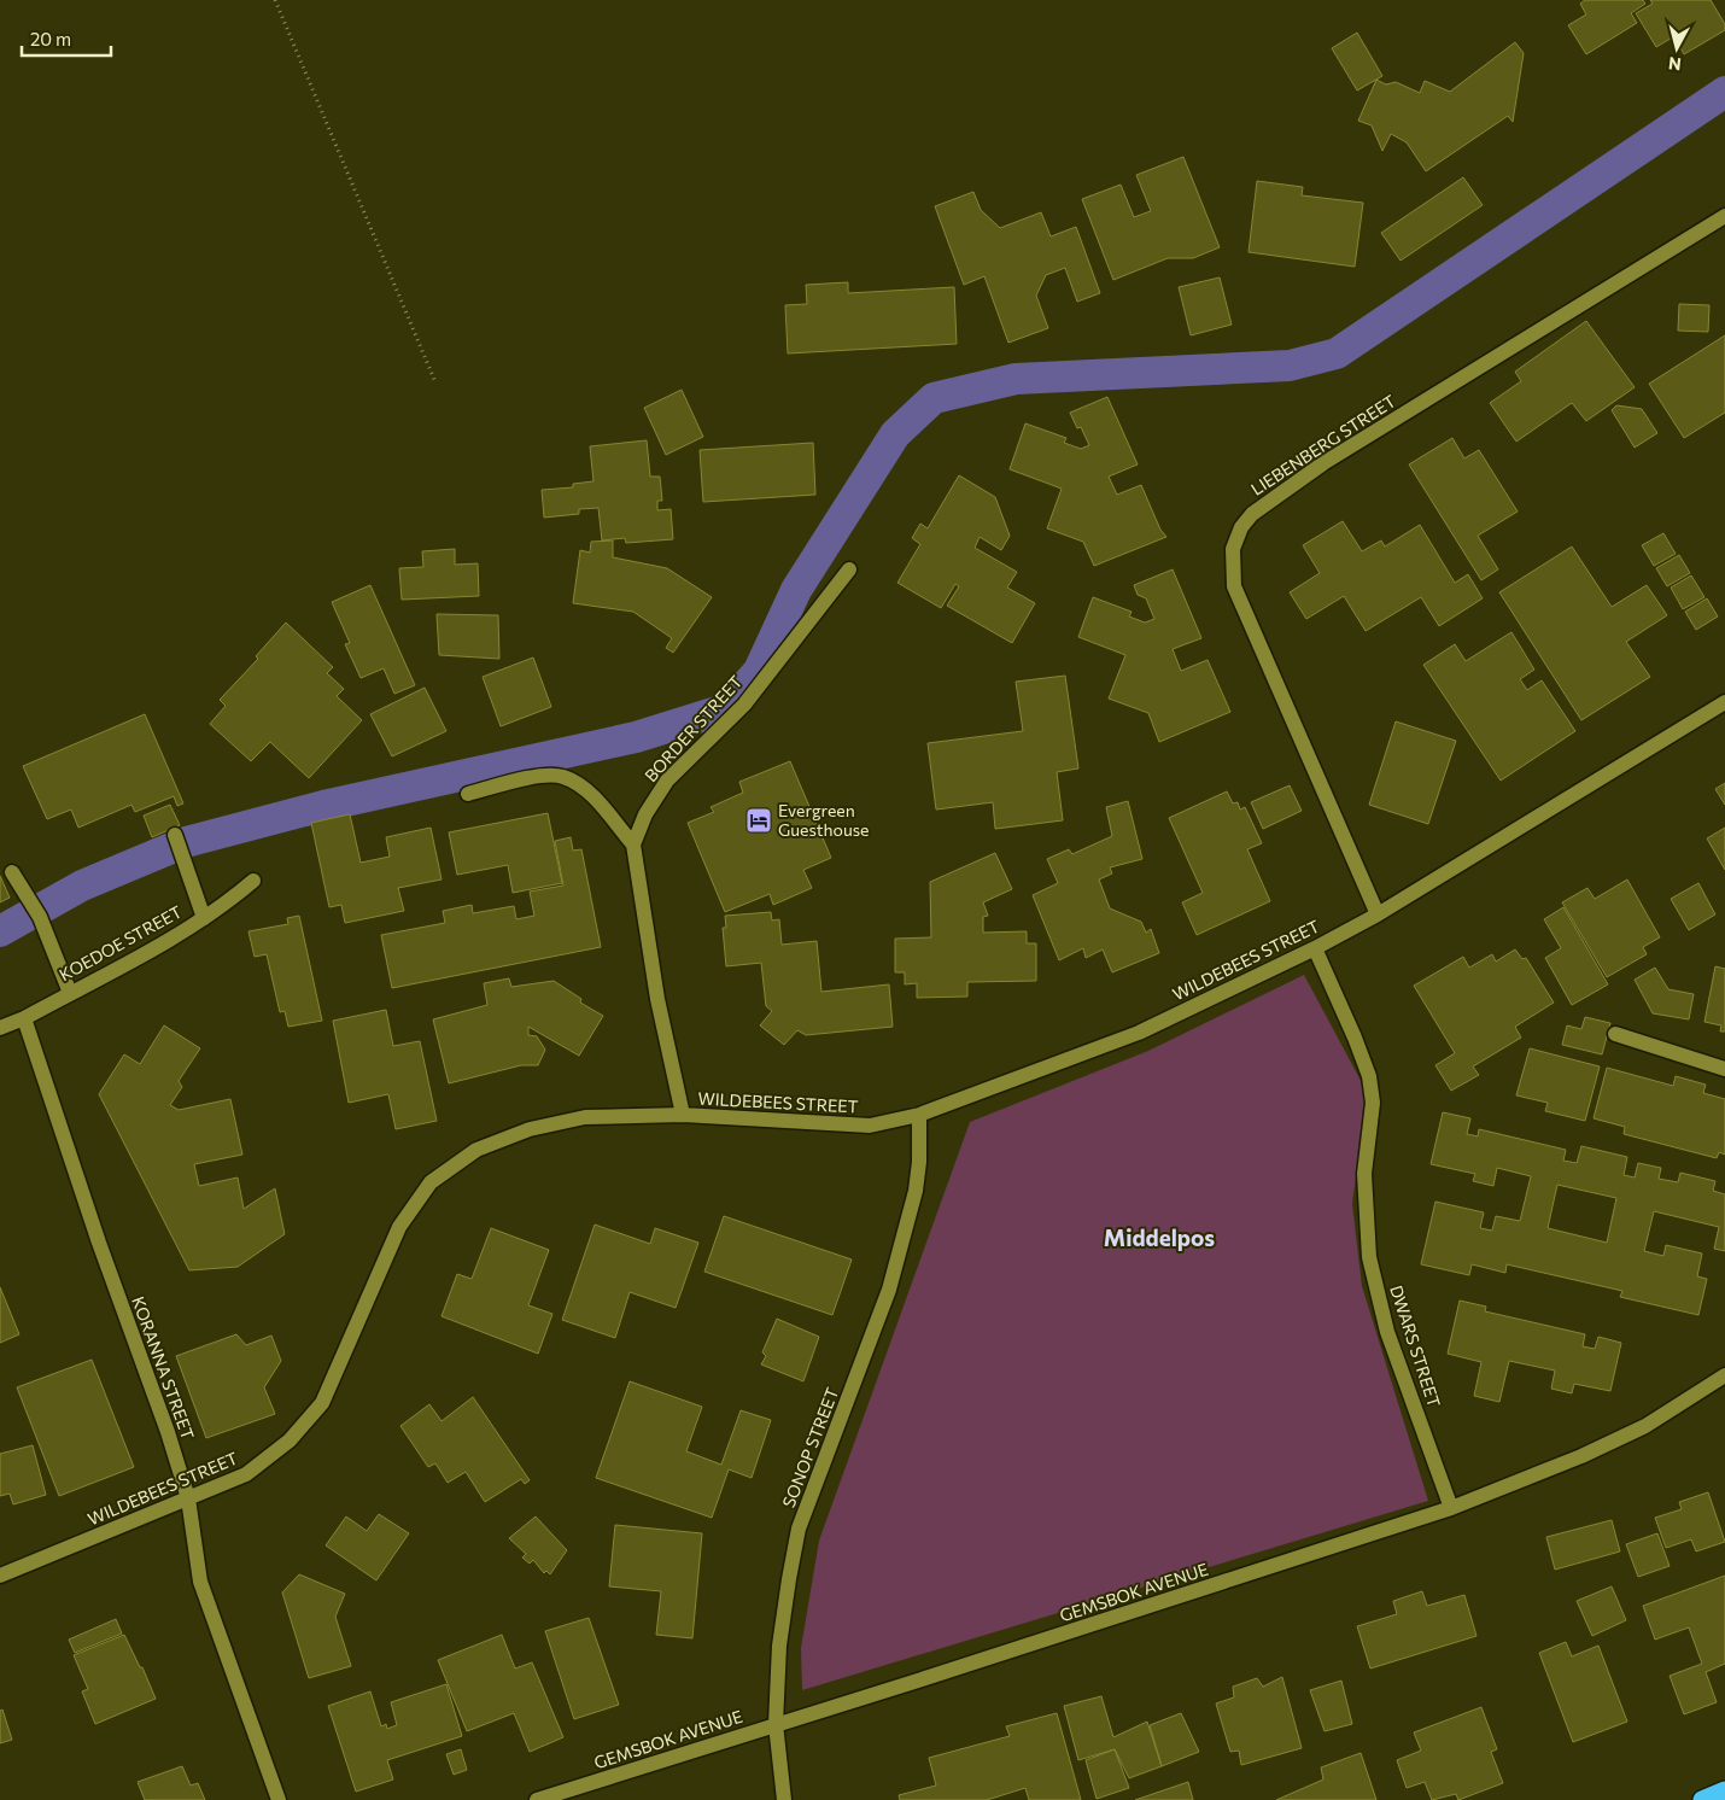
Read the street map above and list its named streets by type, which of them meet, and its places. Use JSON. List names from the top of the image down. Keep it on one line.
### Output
{"streets":{"street":["LIEBENBERG STREET","BORDER STREET","KOEDOE STREET","WILDEBEES STREET","DWARS STREET","KORANNA STREET","SONOP STREET","GEMSBOK AVENUE"]},"crossings":[["LIEBENBERG STREET","WILDEBEES STREET"],["KOEDOE STREET","KORANNA STREET"],["WILDEBEES STREET","DWARS STREET"],["WILDEBEES STREET","KORANNA STREET"],["WILDEBEES STREET","SONOP STREET"],["DWARS STREET","GEMSBOK AVENUE"],["SONOP STREET","GEMSBOK AVENUE"]],"districts":["Middelpos"],"places":{"hotel":["Evergreen Guesthouse"]},"scale_bar":"20 m","north":"bottom"}
